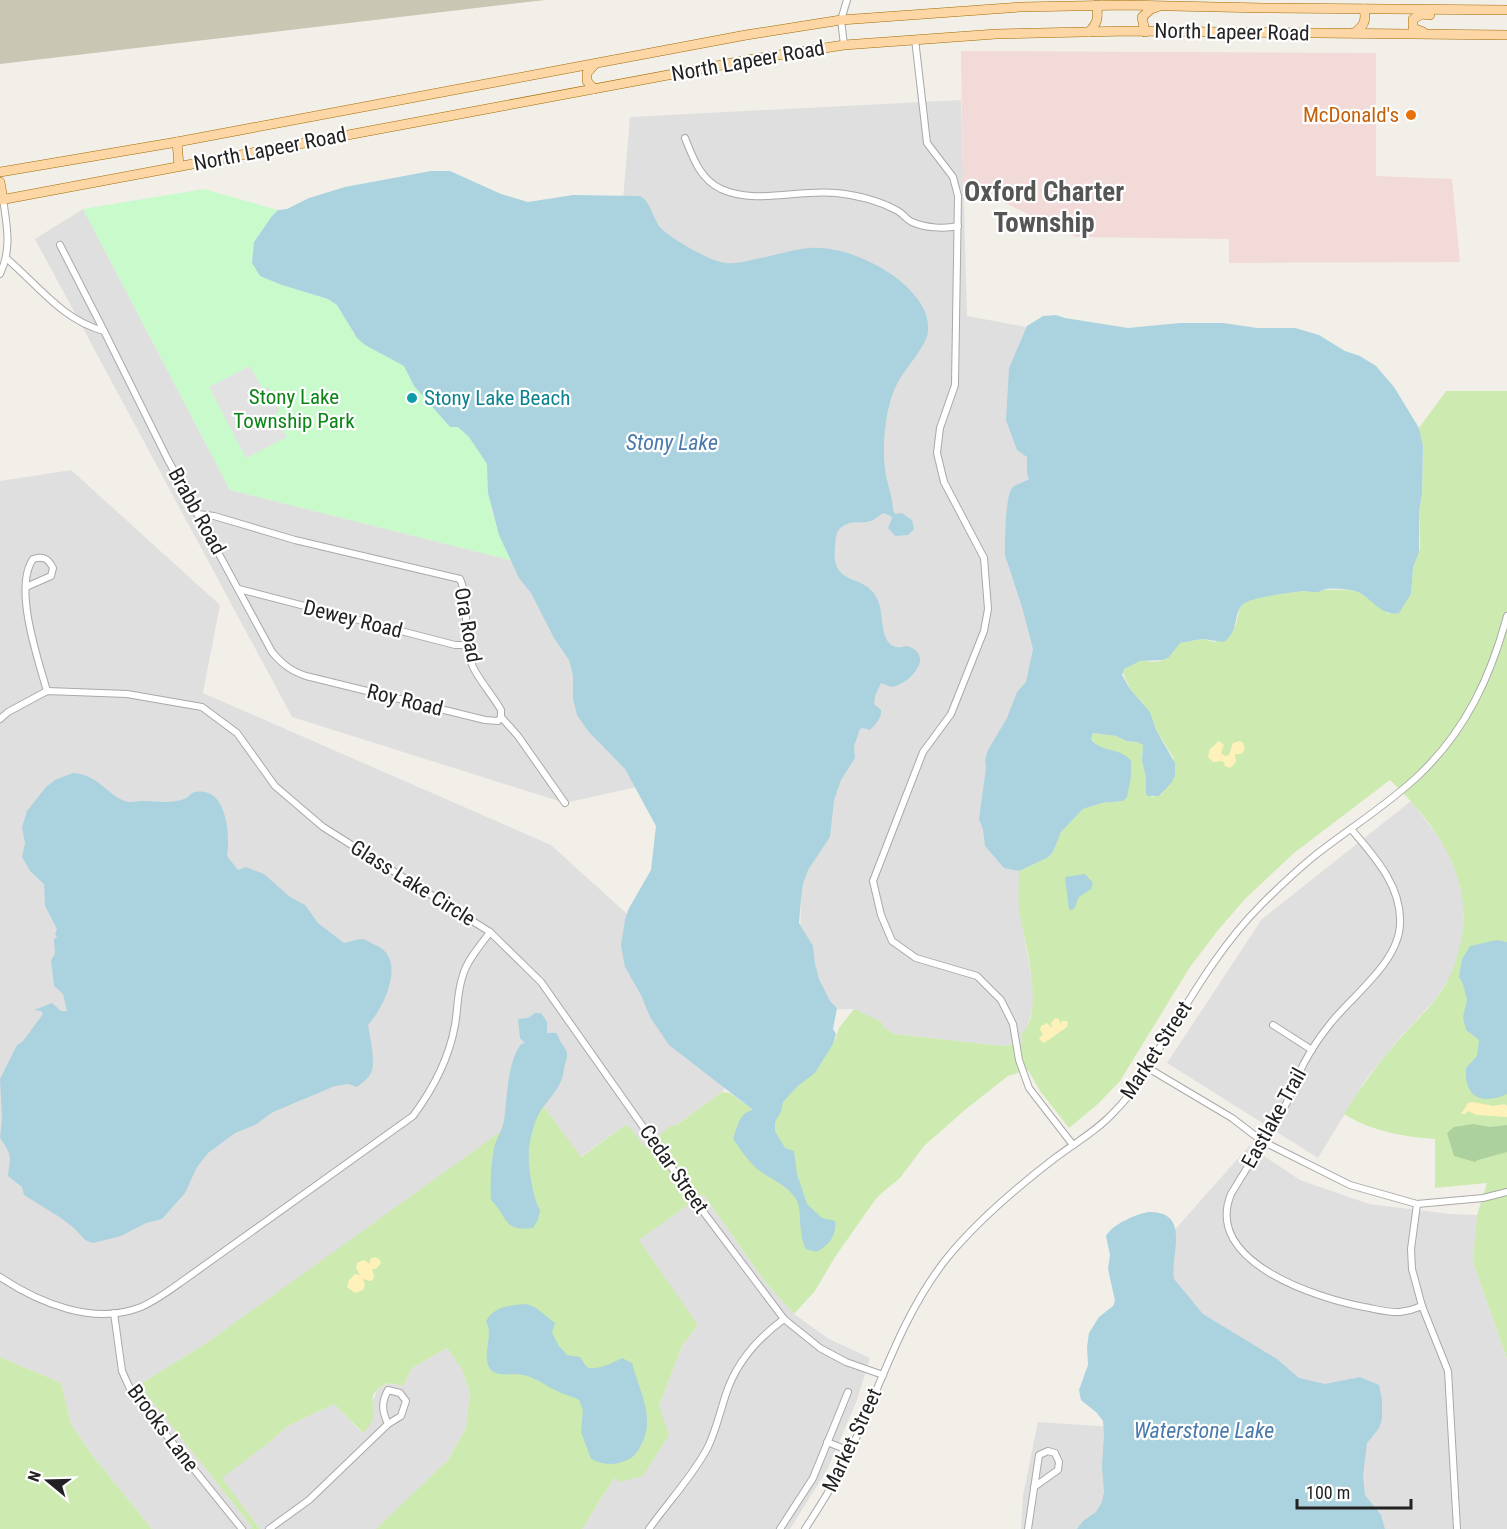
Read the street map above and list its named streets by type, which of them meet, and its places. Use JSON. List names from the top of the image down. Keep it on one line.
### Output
{"streets":{"main road":["North Lapeer Road"],"street":["Brabb Road","Dewey Road","Ora Road","Roy Road","Glass Lake Circle","Market Street","Eastlake Trail","Cedar Street","Brooks Lane"]},"crossings":[["Brabb Road","Dewey Road"],["Brabb Road","Ora Road"],["Brabb Road","Roy Road"],["Dewey Road","Ora Road"],["Ora Road","Roy Road"],["Glass Lake Circle","Cedar Street"],["Glass Lake Circle","Brooks Lane"],["Market Street","Eastlake Trail"],["Market Street","Cedar Street"]],"districts":["Oxford Charter Township"],"water":["Stony Lake","Waterstone Lake"],"parks":["Stony Lake Township Park"],"places":["McDonald's","Stony Lake Beach"],"scale_bar":"100 m","north":"left"}
